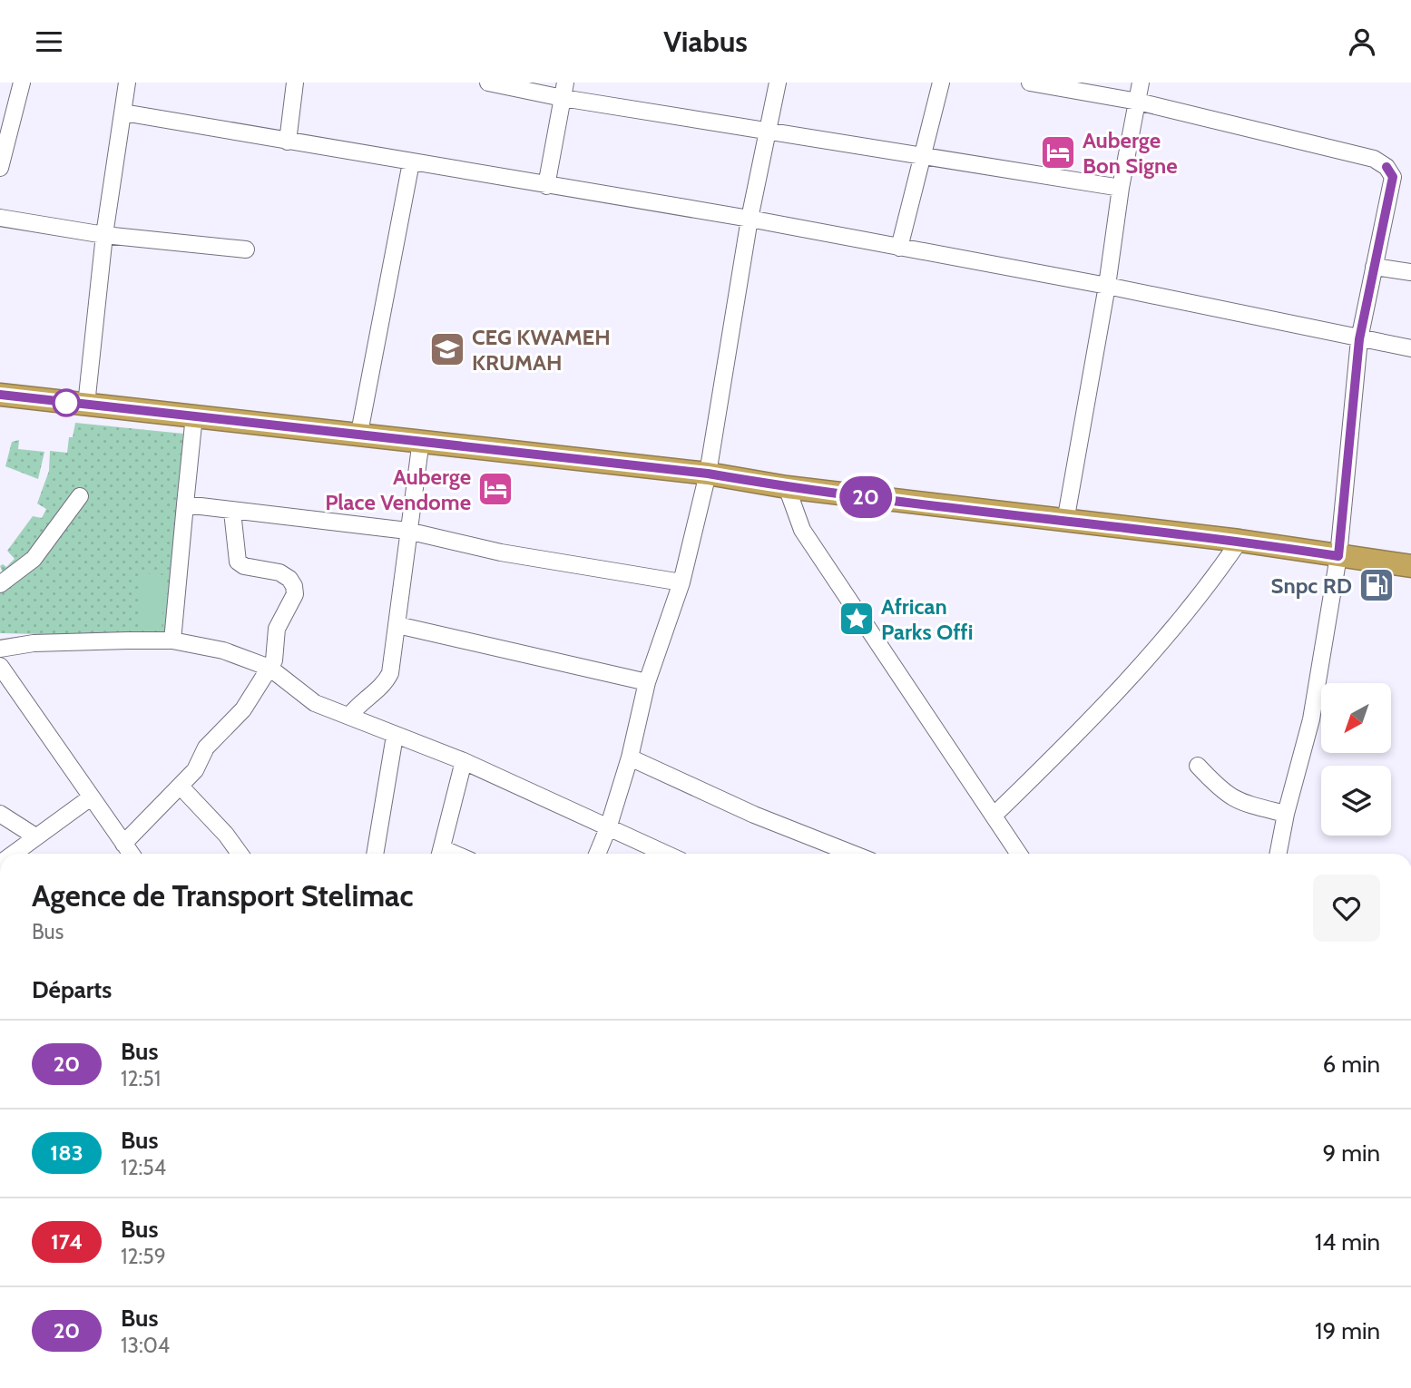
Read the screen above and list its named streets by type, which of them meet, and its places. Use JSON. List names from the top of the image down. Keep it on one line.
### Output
{"places":{"hotel":["Auberge Bon Signe","Auberge Place Vendome"],"school or university":["CEG KWAMEH KRUMAH"],"fuel station":["Snpc RD"],"place":["African Parks Offi"]},"lines":["bus line 20"],"north":"bottom left","page":{"header":"Viabus","on_map":"20","heading":[["Agence de Transport Stelimac","Bus"],"Départs"],"list":[{"mark":"20","name":"Bus","note":"12:51","value":"6 min"},{"mark":"183","name":"Bus","note":"12:54","value":"9 min"},{"mark":"174","name":"Bus","note":"12:59","value":"14 min"},{"mark":"20","name":"Bus","note":"13:04","value":"19 min"}]}}
